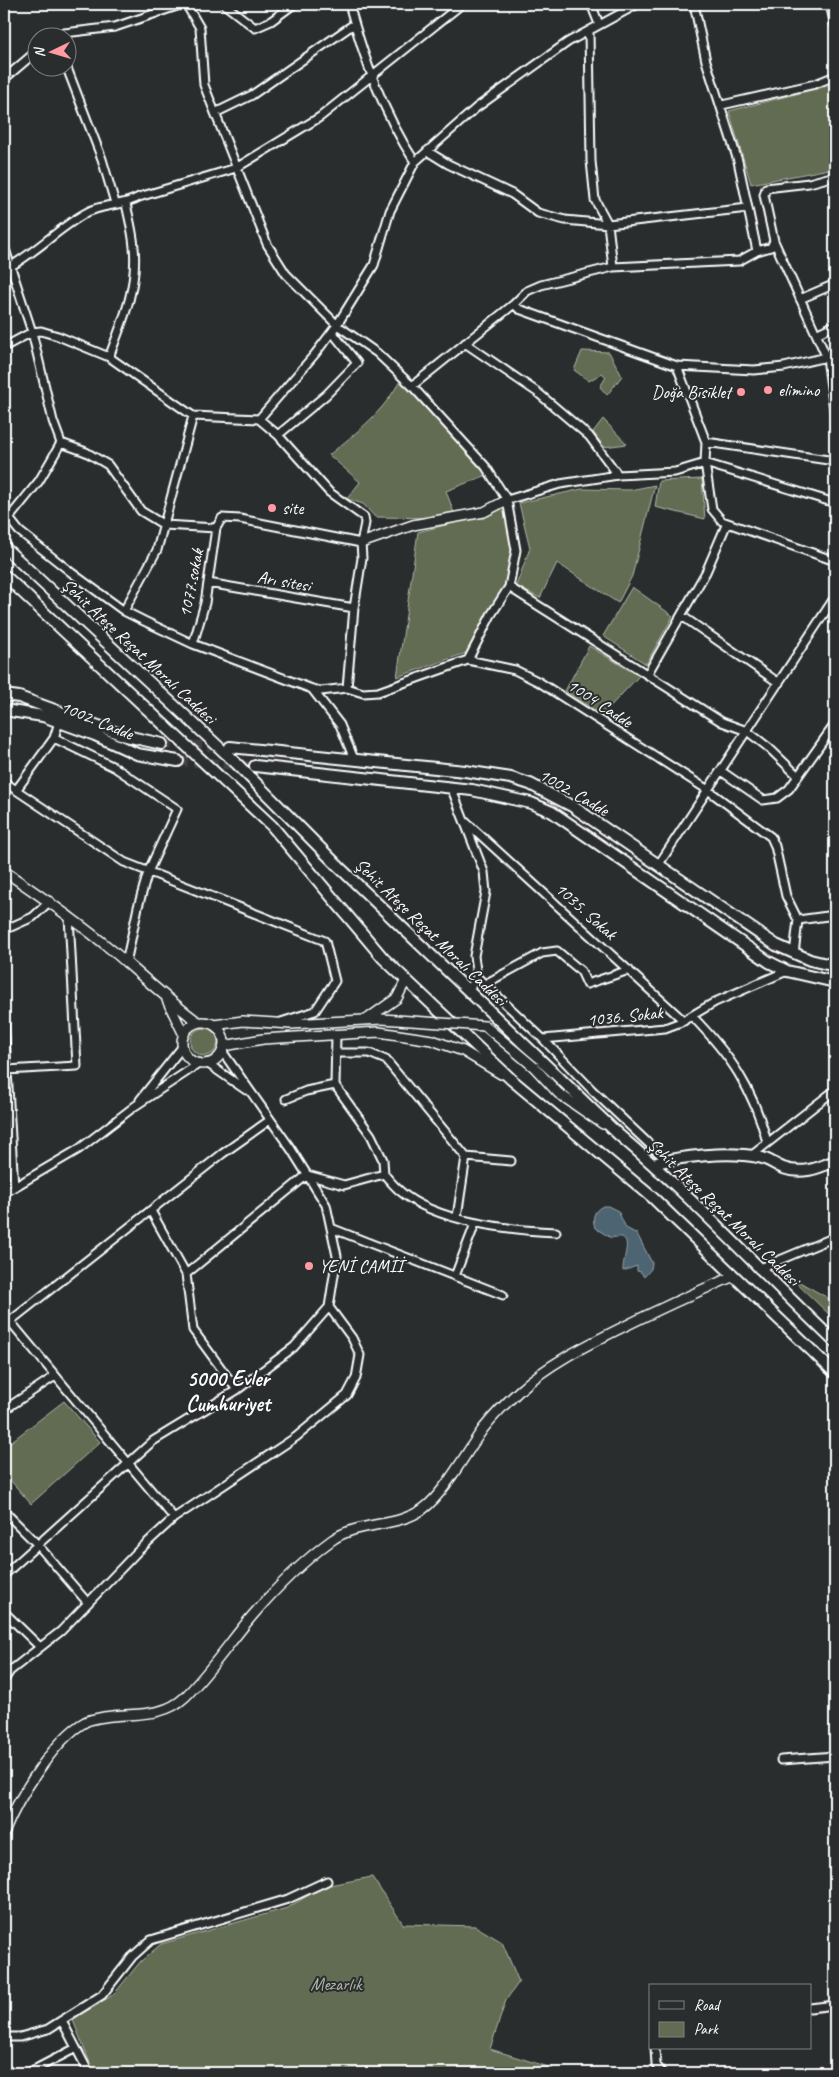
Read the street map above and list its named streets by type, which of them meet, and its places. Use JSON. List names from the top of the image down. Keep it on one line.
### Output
{"streets":{"main road":["Şehit Ateşe Reşat Moralı Caddesi","1002. Cadde"],"street":["Arı sitesi","1077.sokak","1004 Cadde","1035. Sokak","1036. Sokak"]},"crossings":[["Arı sitesi","1077.sokak"],["1002. Cadde","1036. Sokak"],["1035. Sokak","1036. Sokak"]],"districts":["5000 Evler Cumhuriyet"],"parks":["Mezarlık"],"places":["elimino","Doğa Bīsīklet","site","YENİ CAMİİ"],"legend":["Road","Park"],"north":"left"}
